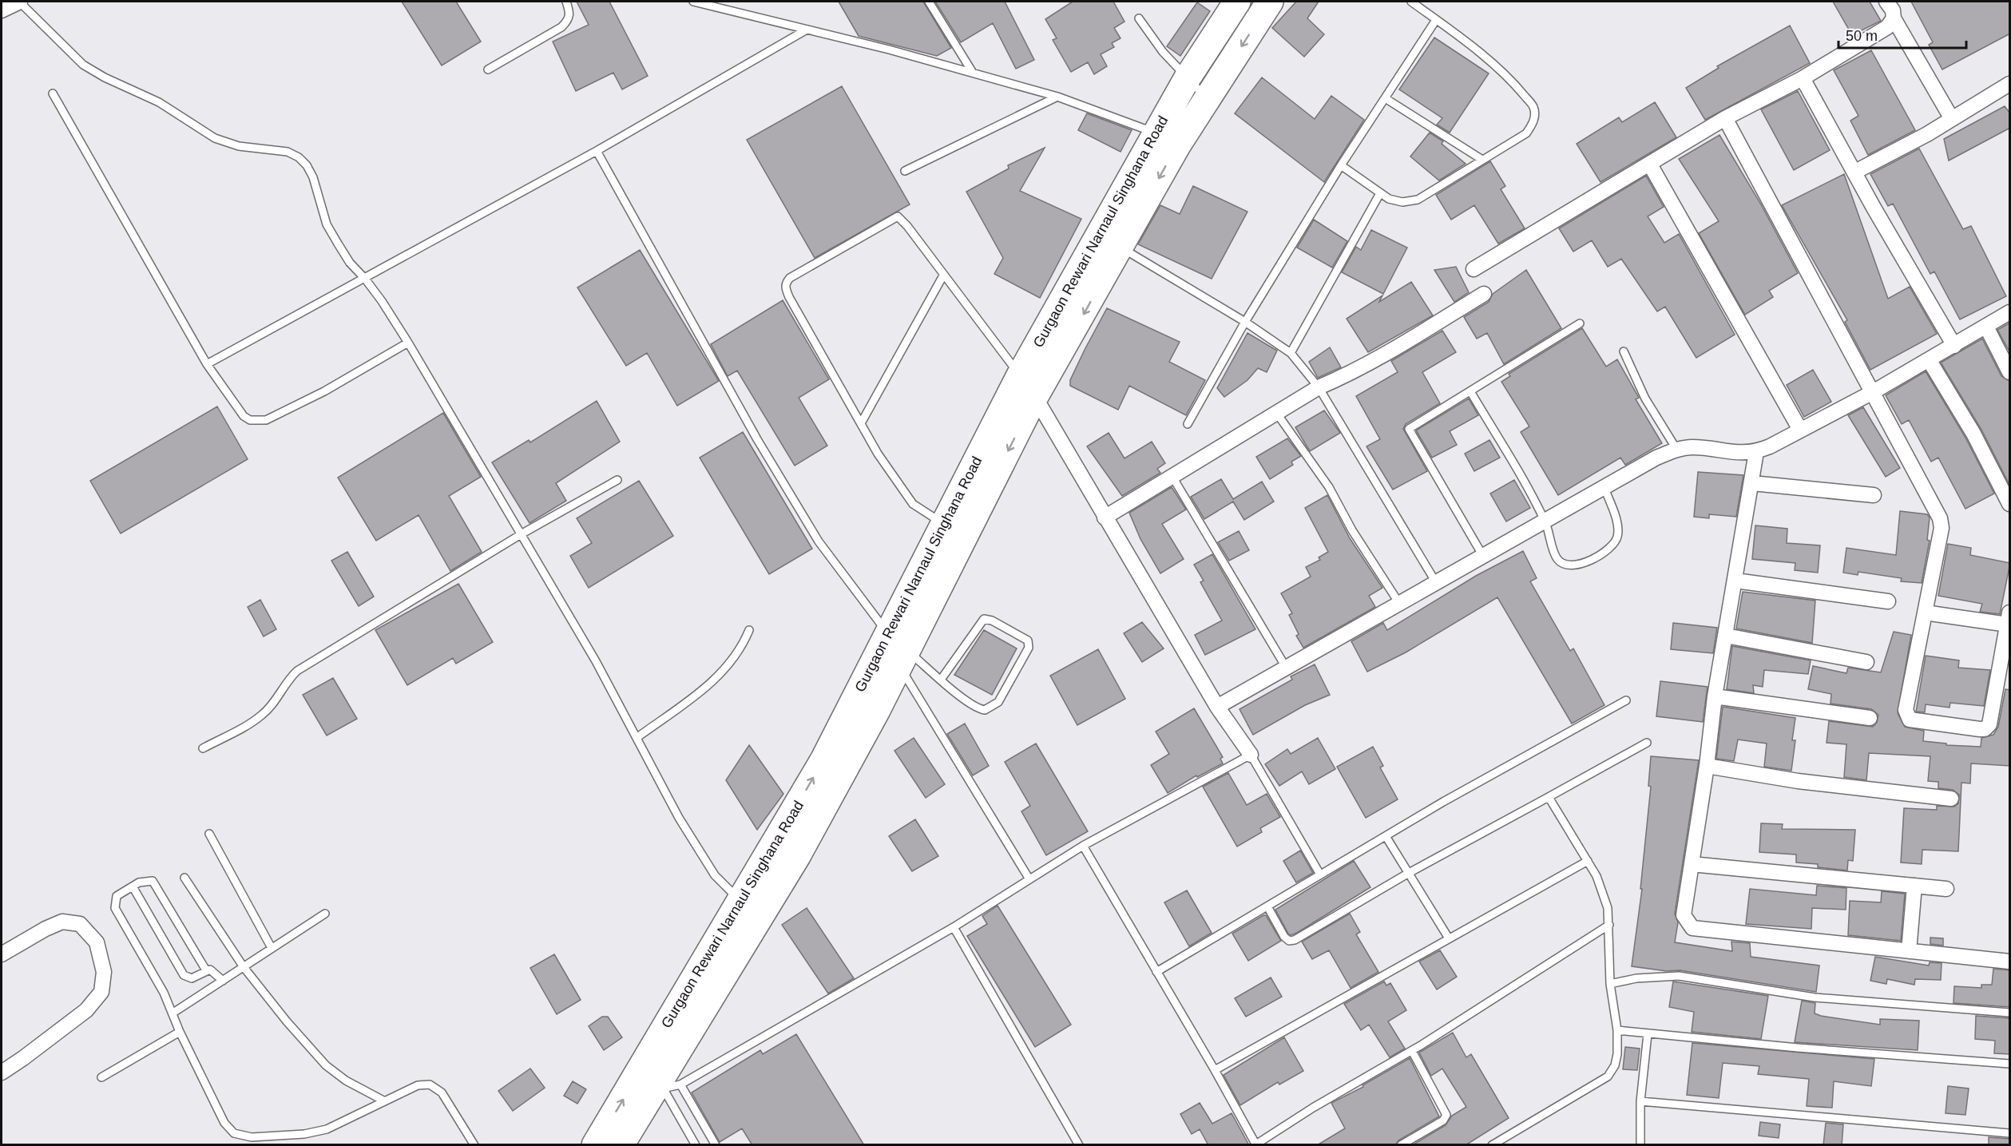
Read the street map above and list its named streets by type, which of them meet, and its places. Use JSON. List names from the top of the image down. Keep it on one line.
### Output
{"streets":{"highway":["Gurgaon Rewari Narnaul Singhana Road"]},"scale_bar":"50 m"}
